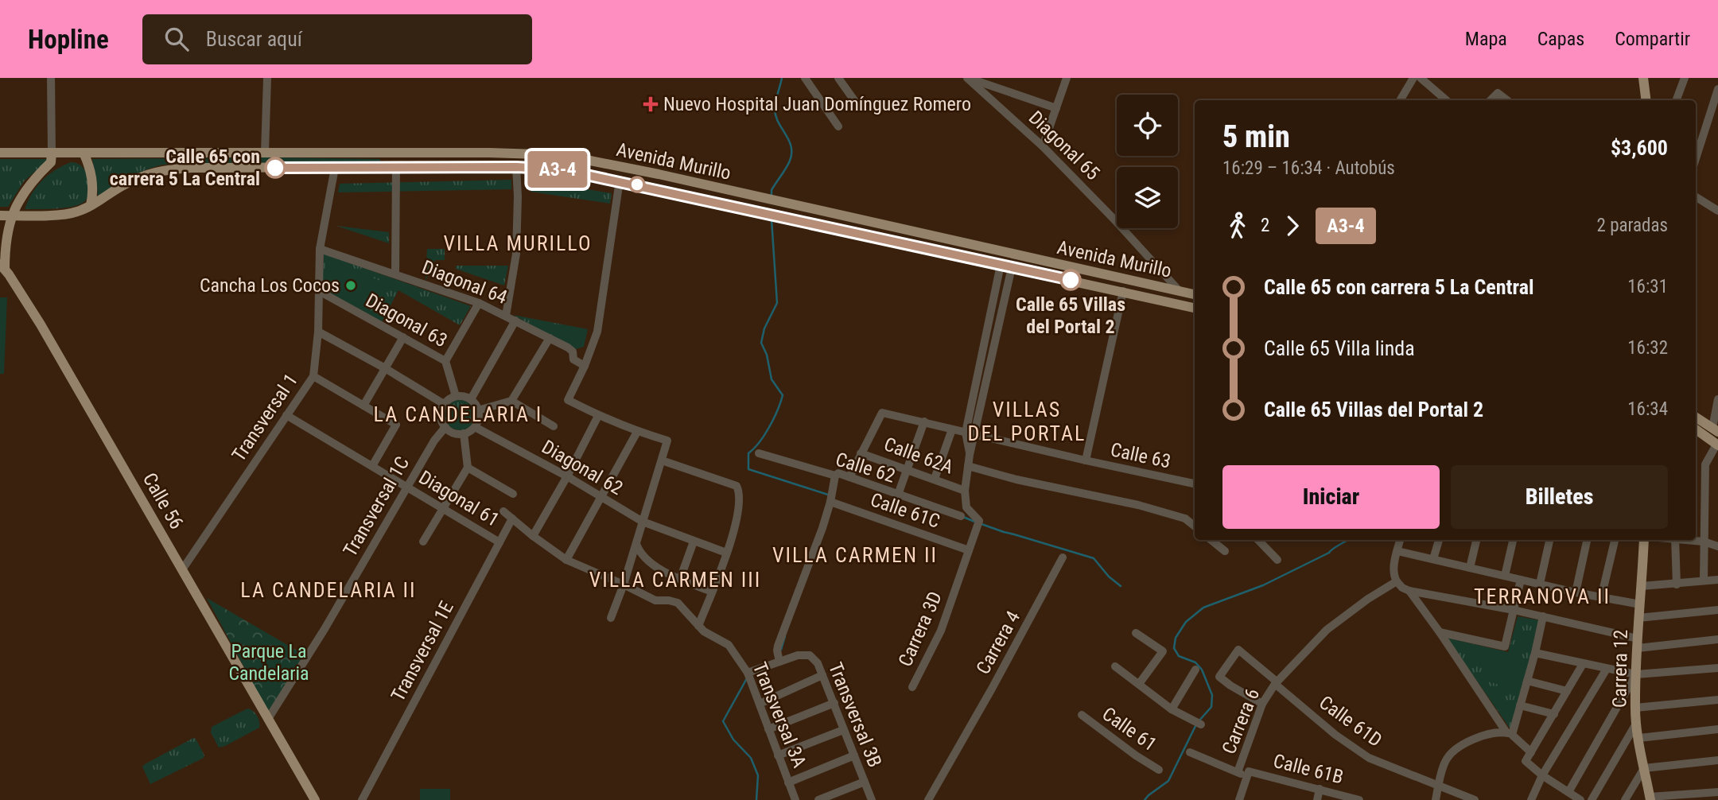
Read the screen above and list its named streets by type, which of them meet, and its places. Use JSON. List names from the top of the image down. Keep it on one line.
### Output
{"streets":{"main road":["Avenida Murillo","Calle 56","Carrera 12"],"street":["Diagonal 65","Diagonal 64","Diagonal 63","Transversal 1","Calle 62A","Calle 63","Diagonal 62","Calle 62","Diagonal 61","Transversal 1C","Calle 61C","Carrera 3D","Carrera 4","Transversal 1E","Transversal 3A","Transversal 3B","Carrera 6","Calle 61D","Calle 61","Calle 61B"]},"crossings":[["Diagonal 65","Avenida Murillo"],["Avenida Murillo","Transversal 1"],["Avenida Murillo","Calle 56"],["Diagonal 64","Transversal 1"],["Diagonal 63","Transversal 1"],["Diagonal 63","Diagonal 62"],["Diagonal 63","Transversal 1C"],["Transversal 1","Diagonal 61"],["Transversal 1","Calle 56"],["Calle 62A","Calle 63"],["Calle 62A","Carrera 3D"],["Diagonal 62","Transversal 1C"],["Diagonal 61","Transversal 1C"],["Diagonal 61","Transversal 1E"],["Calle 56","Transversal 1C"],["Calle 61C","Carrera 3D"],["Carrera 6","Calle 61D"],["Carrera 6","Calle 61B"]],"districts":["VILLA MURILLO","VILLAS DEL PORTAL","LA CANDELARIA I","VILLA CARMEN II","VILLA CARMEN III","LA CANDELARIA II","TERRANOVA II"],"parks":["Parque La Candelaria"],"places":{"health":["Nuevo Hospital Juan Domínguez Romero"],"other":["Calle 65 con carrera 5 La Central","Calle 65 Villas del Portal 2","Cancha Los Cocos"]},"lines":["bus line A3-4"],"page":{"header":"Hopline","search":"Buscar aquí","nav":["Mapa","Capas","Compartir"],"on_map":"A3-4","heading":["5 min","16:29 – 16:34 · Autobús","$3,600"],"legs":["2","A3-4","2 paradas"],"list":[{"name":"Calle 65 con carrera 5 La Central","value":"16:31"},{"name":"Calle 65 Villa linda","value":"16:32"},{"name":"Calle 65 Villas del Portal 2","value":"16:34"}],"buttons":["Iniciar","Billetes"]}}
